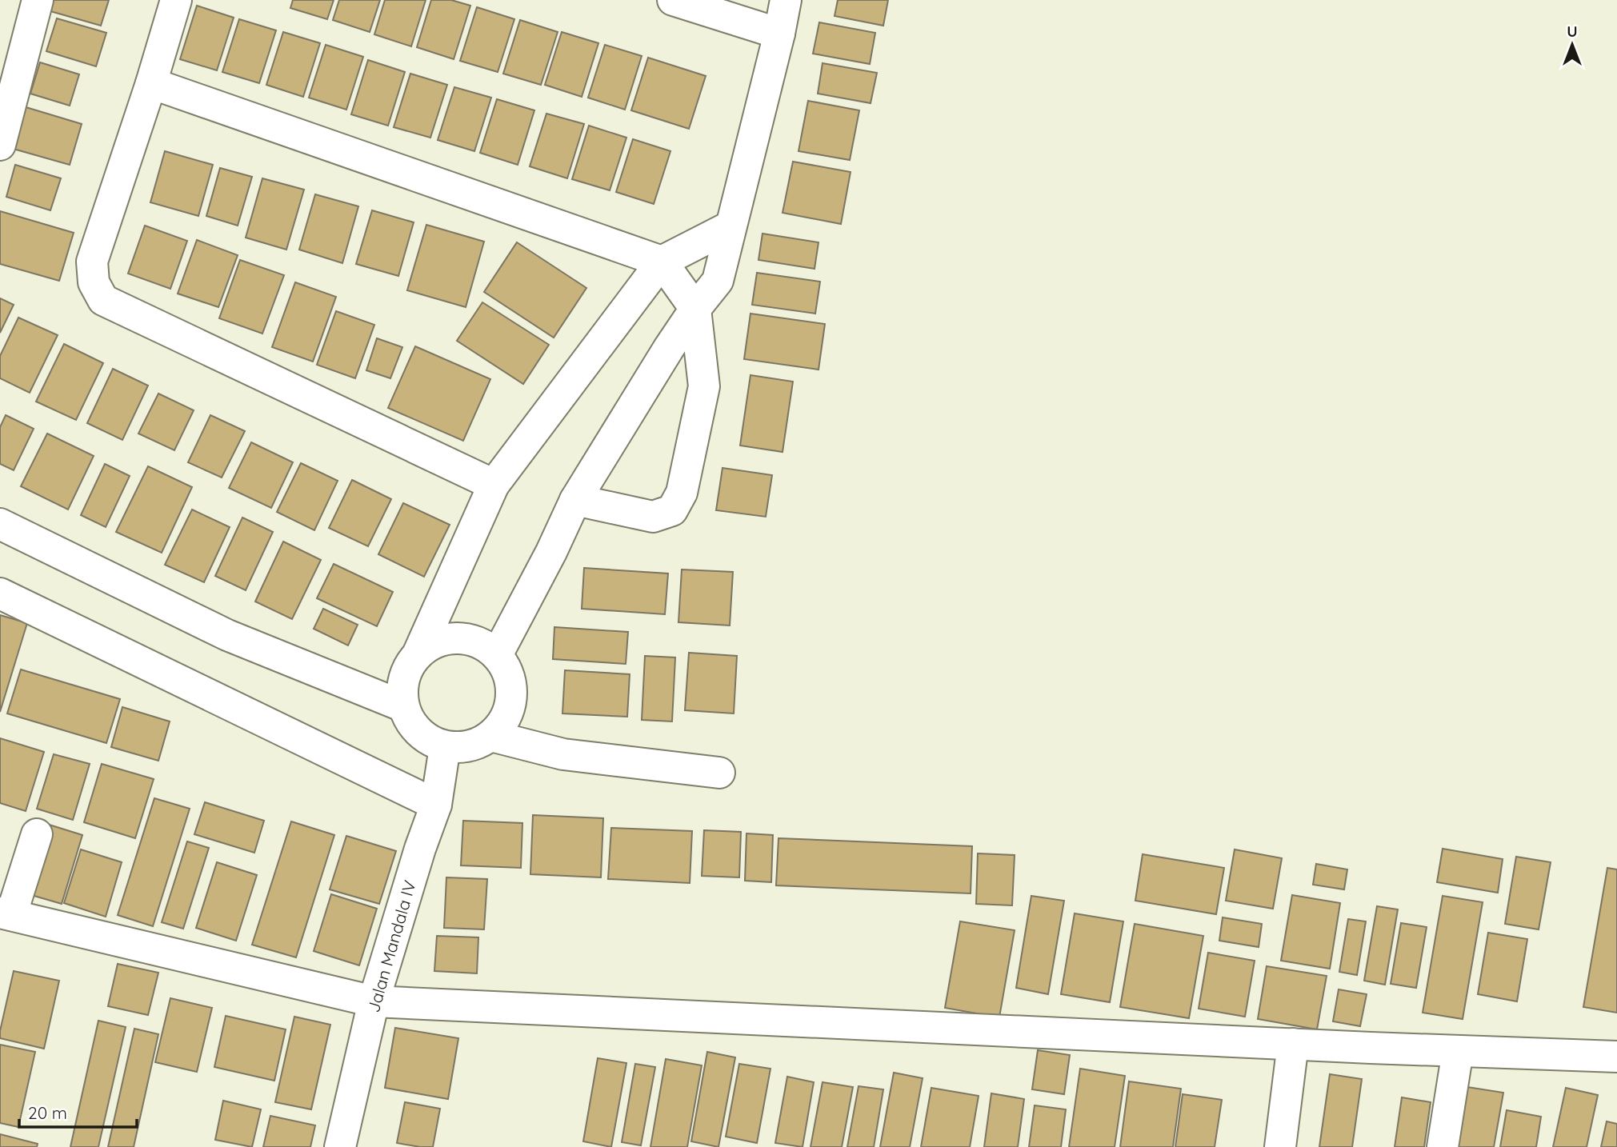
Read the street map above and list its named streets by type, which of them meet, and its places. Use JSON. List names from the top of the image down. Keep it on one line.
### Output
{"streets":{"street":["Jalan Mandala IV"]},"scale_bar":"20 m","north":"top"}
